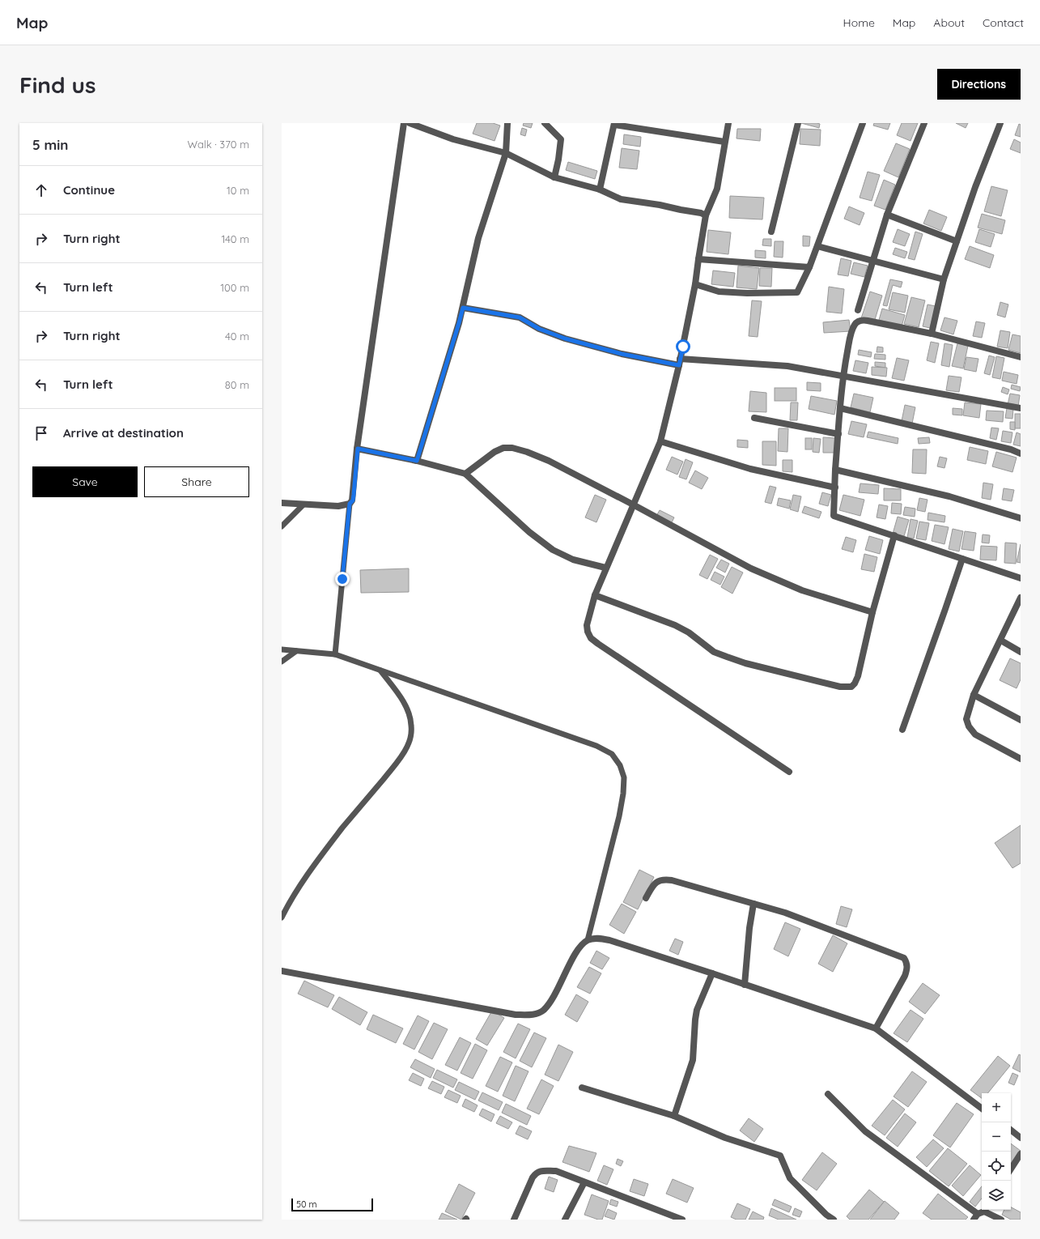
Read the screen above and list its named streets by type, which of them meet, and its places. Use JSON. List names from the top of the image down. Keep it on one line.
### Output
{"scale_bar":"50 m","page":{"header":"Map","nav":["Home","Map","About","Contact"],"buttons":["Directions",["Save","Share"]],"title":"Find us","heading":["5 min","Walk · 370 m"],"list":[["Continue","10 m"],["Turn right","140 m"],["Turn left","100 m"],["Turn right","40 m"],["Turn left","80 m"],"Arrive at destination"],"map_buttons":["+","−"],"scale":"50 m"}}
